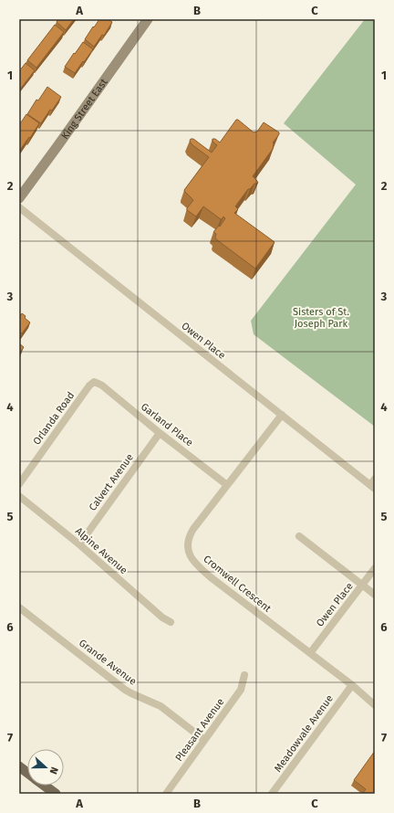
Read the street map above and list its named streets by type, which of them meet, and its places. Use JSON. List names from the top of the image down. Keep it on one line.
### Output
{"streets":{"main road":["King Street East"],"street":["Owen Place","Orlanda Road","Garland Place","Calvert Avenue","Alpine Avenue","Cromwell Crescent","Grande Avenue","Pleasant Avenue","Meadowvale Avenue"]},"crossings":[["Owen Place","Cromwell Crescent"],["Orlanda Road","Garland Place"],["Garland Place","Calvert Avenue"],["Garland Place","Cromwell Crescent"],["Calvert Avenue","Alpine Avenue"],["Cromwell Crescent","Meadowvale Avenue"],["Grande Avenue","Pleasant Avenue"]],"parks":["Sisters of St. Joseph Park"],"north":"right","grid":{"columns":["A","B","C"],"rows":["1","2","3","4","5","6","7"]}}
